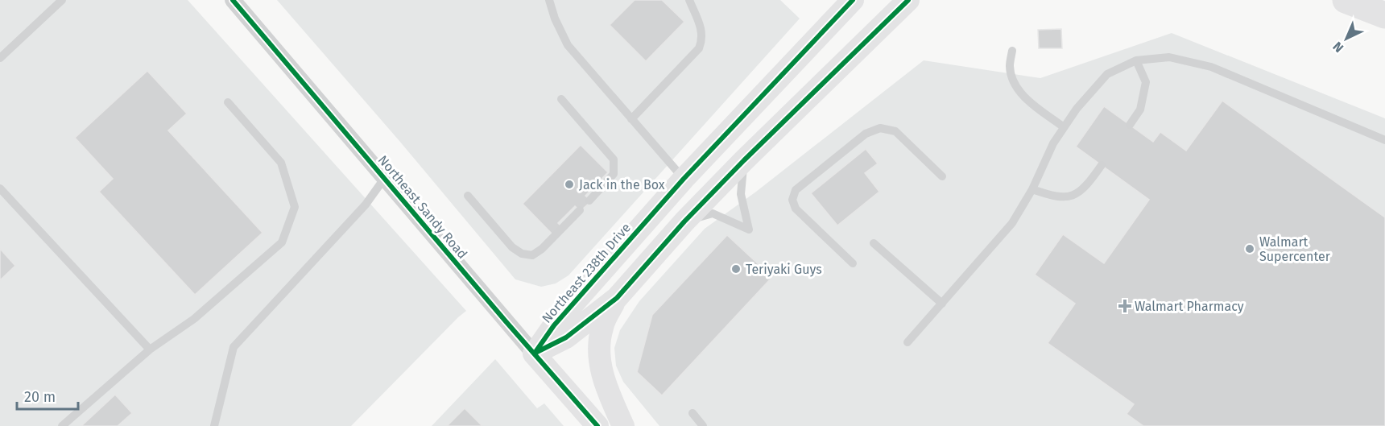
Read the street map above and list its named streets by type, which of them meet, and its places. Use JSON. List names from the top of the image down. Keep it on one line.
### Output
{"streets":{"main road":["Northeast Sandy Road","Northeast 238th Drive"]},"crossings":[["Northeast Sandy Road","Northeast 238th Drive"]],"places":{"other":["Jack in the Box","Walmart Supercenter","Teriyaki Guys"],"health":["Walmart Pharmacy"]},"scale_bar":"20 m","north":"bottom left"}
